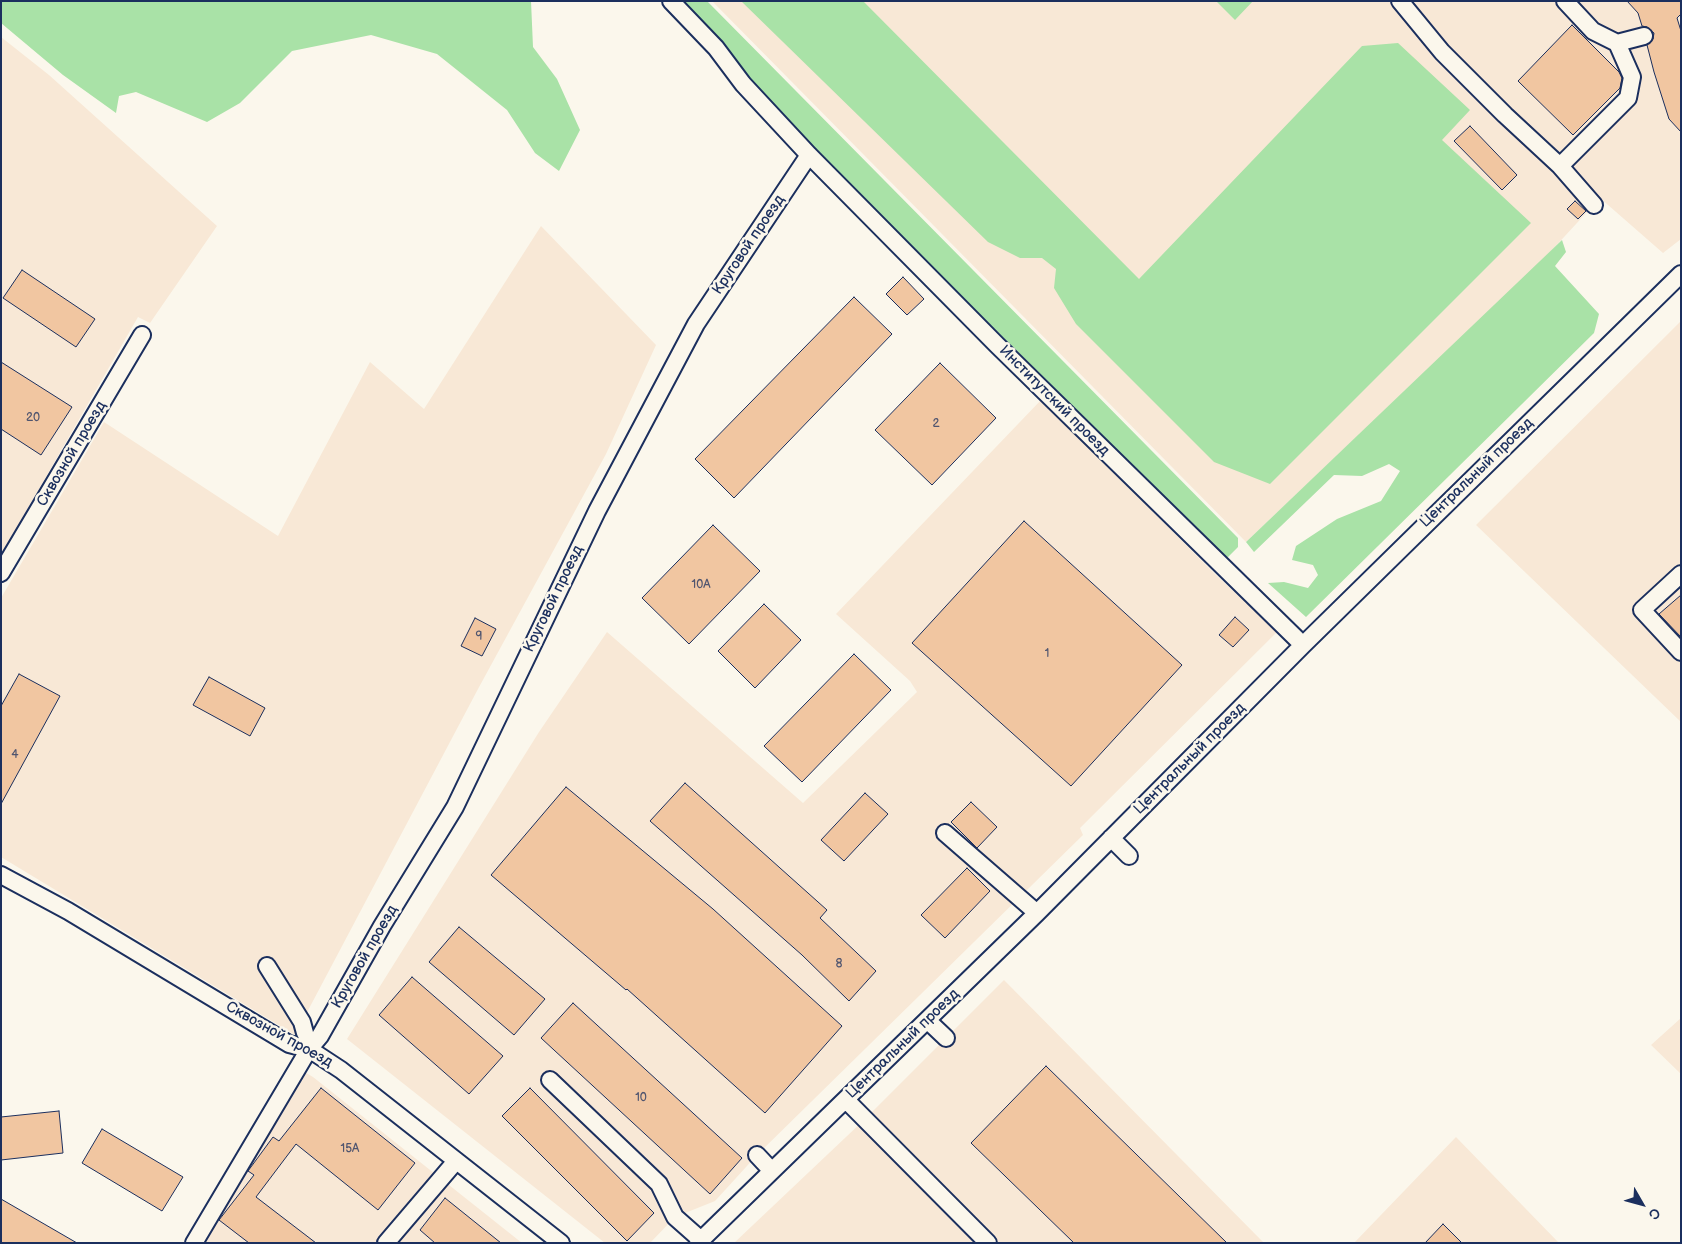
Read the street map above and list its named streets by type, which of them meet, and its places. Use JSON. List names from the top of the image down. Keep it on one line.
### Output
{"streets":{"street":["Круговой проезд","Институтский проезд","Сквозной проезд","Центральный проезд"]},"crossings":[["Круговой проезд","Институтский проезд"],["Круговой проезд","Сквозной проезд"],["Институтский проезд","Центральный проезд"]],"house_numbers":["20","2","10А","9","1","4","8","10","15А"],"north":"bottom right"}
